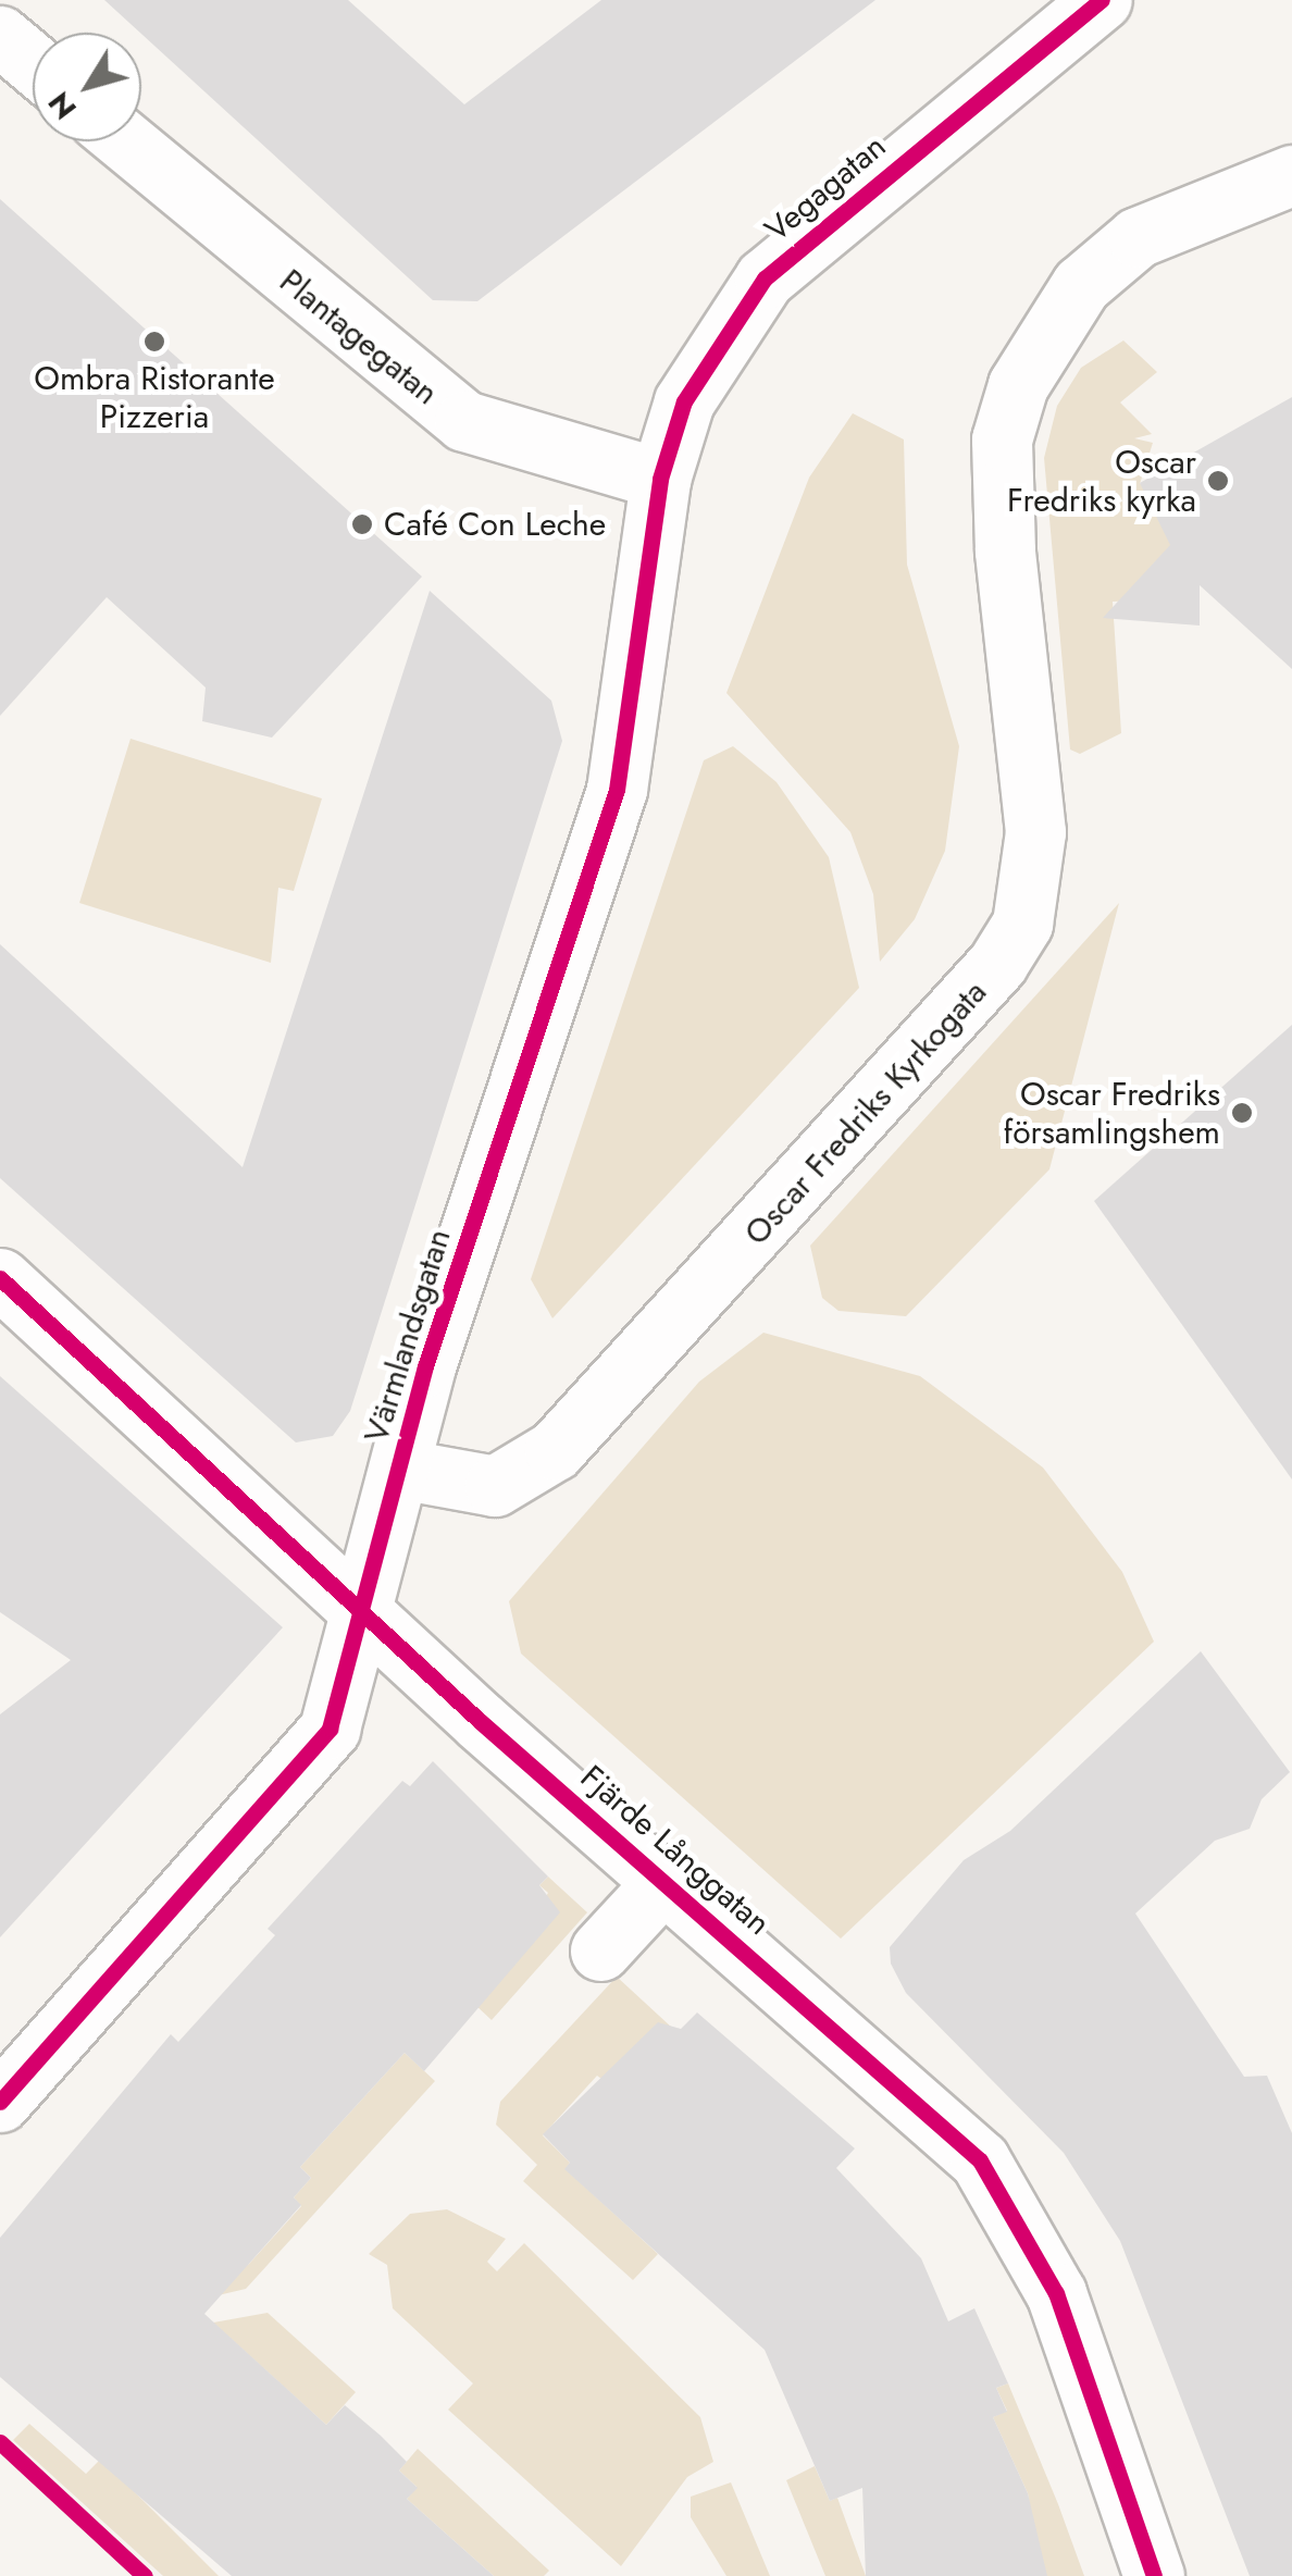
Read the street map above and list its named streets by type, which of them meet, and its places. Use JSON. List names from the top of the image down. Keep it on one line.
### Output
{"streets":{"street":["Vegagatan","Plantagegatan","Oscar Fredriks Kyrkogata","Värmlandsgatan","Fjärde Långgatan"]},"crossings":[["Vegagatan","Plantagegatan"],["Vegagatan","Värmlandsgatan"],["Plantagegatan","Värmlandsgatan"],["Oscar Fredriks Kyrkogata","Värmlandsgatan"],["Värmlandsgatan","Fjärde Långgatan"]],"places":["Ombra Ristorante Pizzeria","Oscar Fredriks kyrka","Café Con Leche","Oscar Fredriks församlingshem"],"north":"bottom left"}
